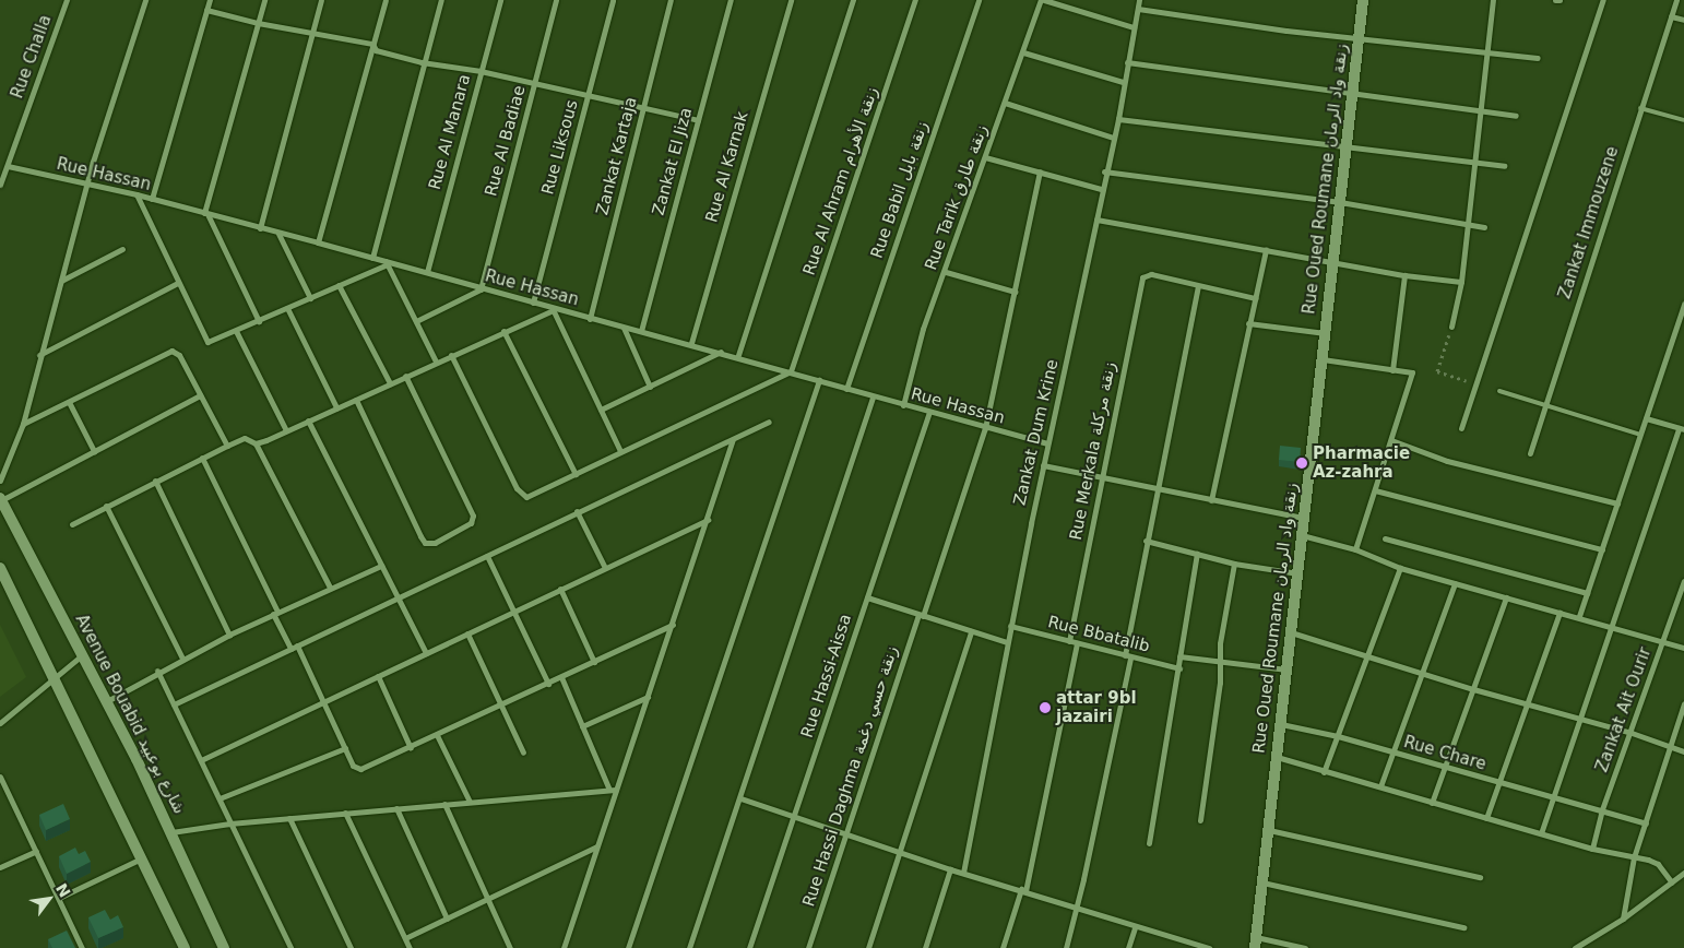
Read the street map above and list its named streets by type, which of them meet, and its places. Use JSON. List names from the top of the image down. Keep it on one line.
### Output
{"streets":{"street":["Rue Challa","Rue Al Manara","Rue Al Badiae","Rue Liksous","Zankat Kartaja","Zankat El Jiza","Rue Al Karnak","Rue Hassan","Rue Oued Roumane زنقة واد الرمان","Rue Al Ahram زنقة الأهرام","Rue Babil زنقة بابل","Rue Tarik زنقة طارق","Zankat Immouzene","Zankat Dum Krine","Rue Merkala زنقة مركلة","Rue Bbatalib","Rue Hassi-Aissa","Zankat Ait Ourir","Avenue Bouabid شارع بوعبيد","Rue Chare","Rue Hassi Daghma زنقة حسي دغمة"]},"crossings":[["Rue Challa","Rue Hassan"],["Rue Al Manara","Rue Hassan"],["Rue Al Badiae","Rue Hassan"],["Rue Liksous","Rue Hassan"],["Zankat Kartaja","Rue Hassan"],["Zankat El Jiza","Rue Hassan"],["Rue Al Karnak","Rue Hassan"],["Rue Hassan","Rue Al Ahram زنقة الأهرام"],["Rue Hassan","Rue Babil زنقة بابل"],["Rue Hassan","Rue Tarik زنقة طارق"],["Rue Hassan","Zankat Dum Krine"],["Rue Hassan","Rue Hassi-Aissa"],["Rue Hassan","Rue Hassi Daghma زنقة حسي دغمة"],["Rue Oued Roumane زنقة واد الرمان","Rue Chare"],["Zankat Dum Krine","Rue Bbatalib"],["Rue Merkala زنقة مركلة","Rue Bbatalib"],["Zankat Ait Ourir","Rue Chare"]],"places":["Pharmacie Az-zahra","attar 9bl jazairi"],"north":"top right"}
